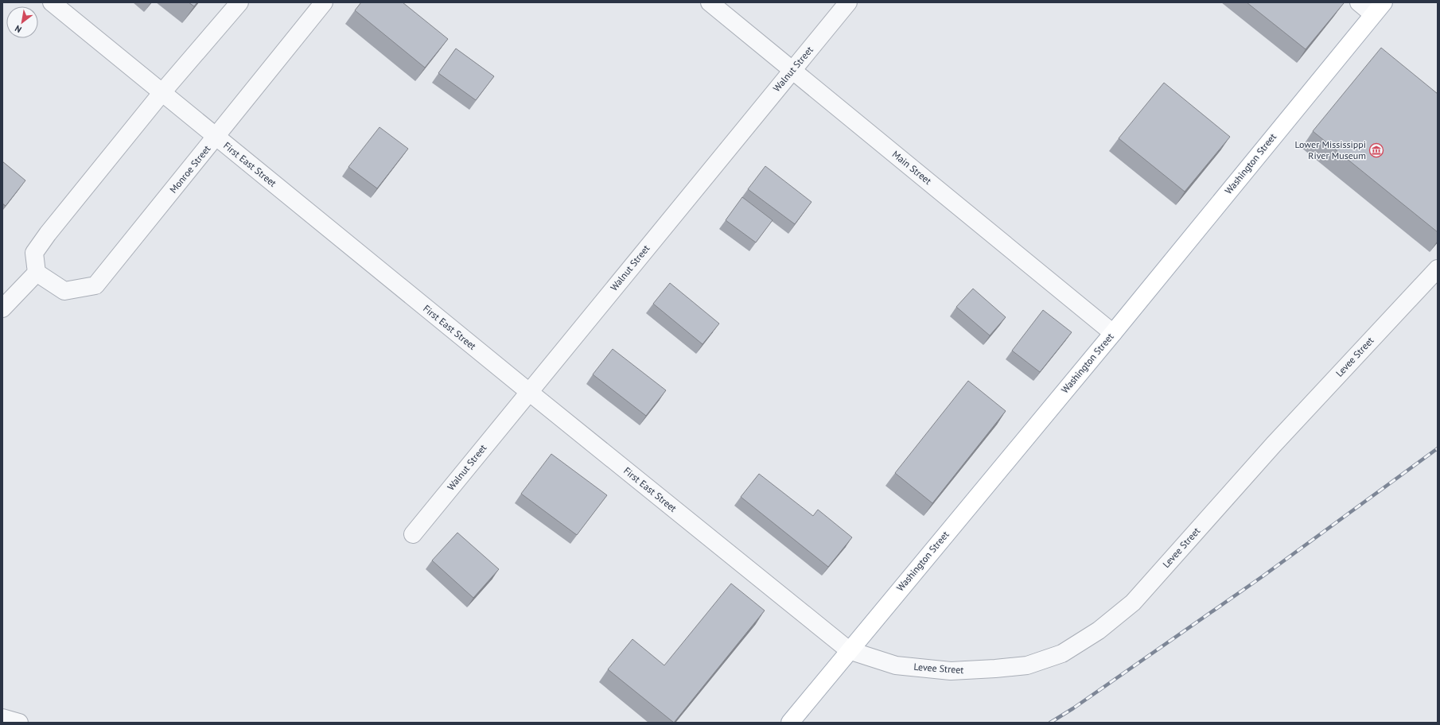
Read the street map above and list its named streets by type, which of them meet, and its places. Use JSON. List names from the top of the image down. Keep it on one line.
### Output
{"streets":{"main road":["Washington Street"],"street":["Walnut Street","First East Street","Main Street","Monroe Street","Levee Street"]},"crossings":[["Walnut Street","First East Street"],["Walnut Street","Main Street"],["Washington Street","First East Street"],["Washington Street","Main Street"],["Washington Street","Levee Street"],["First East Street","Monroe Street"],["First East Street","Levee Street"]],"places":{"museum":["Lower Mississippi River Museum"]},"north":"bottom left"}
